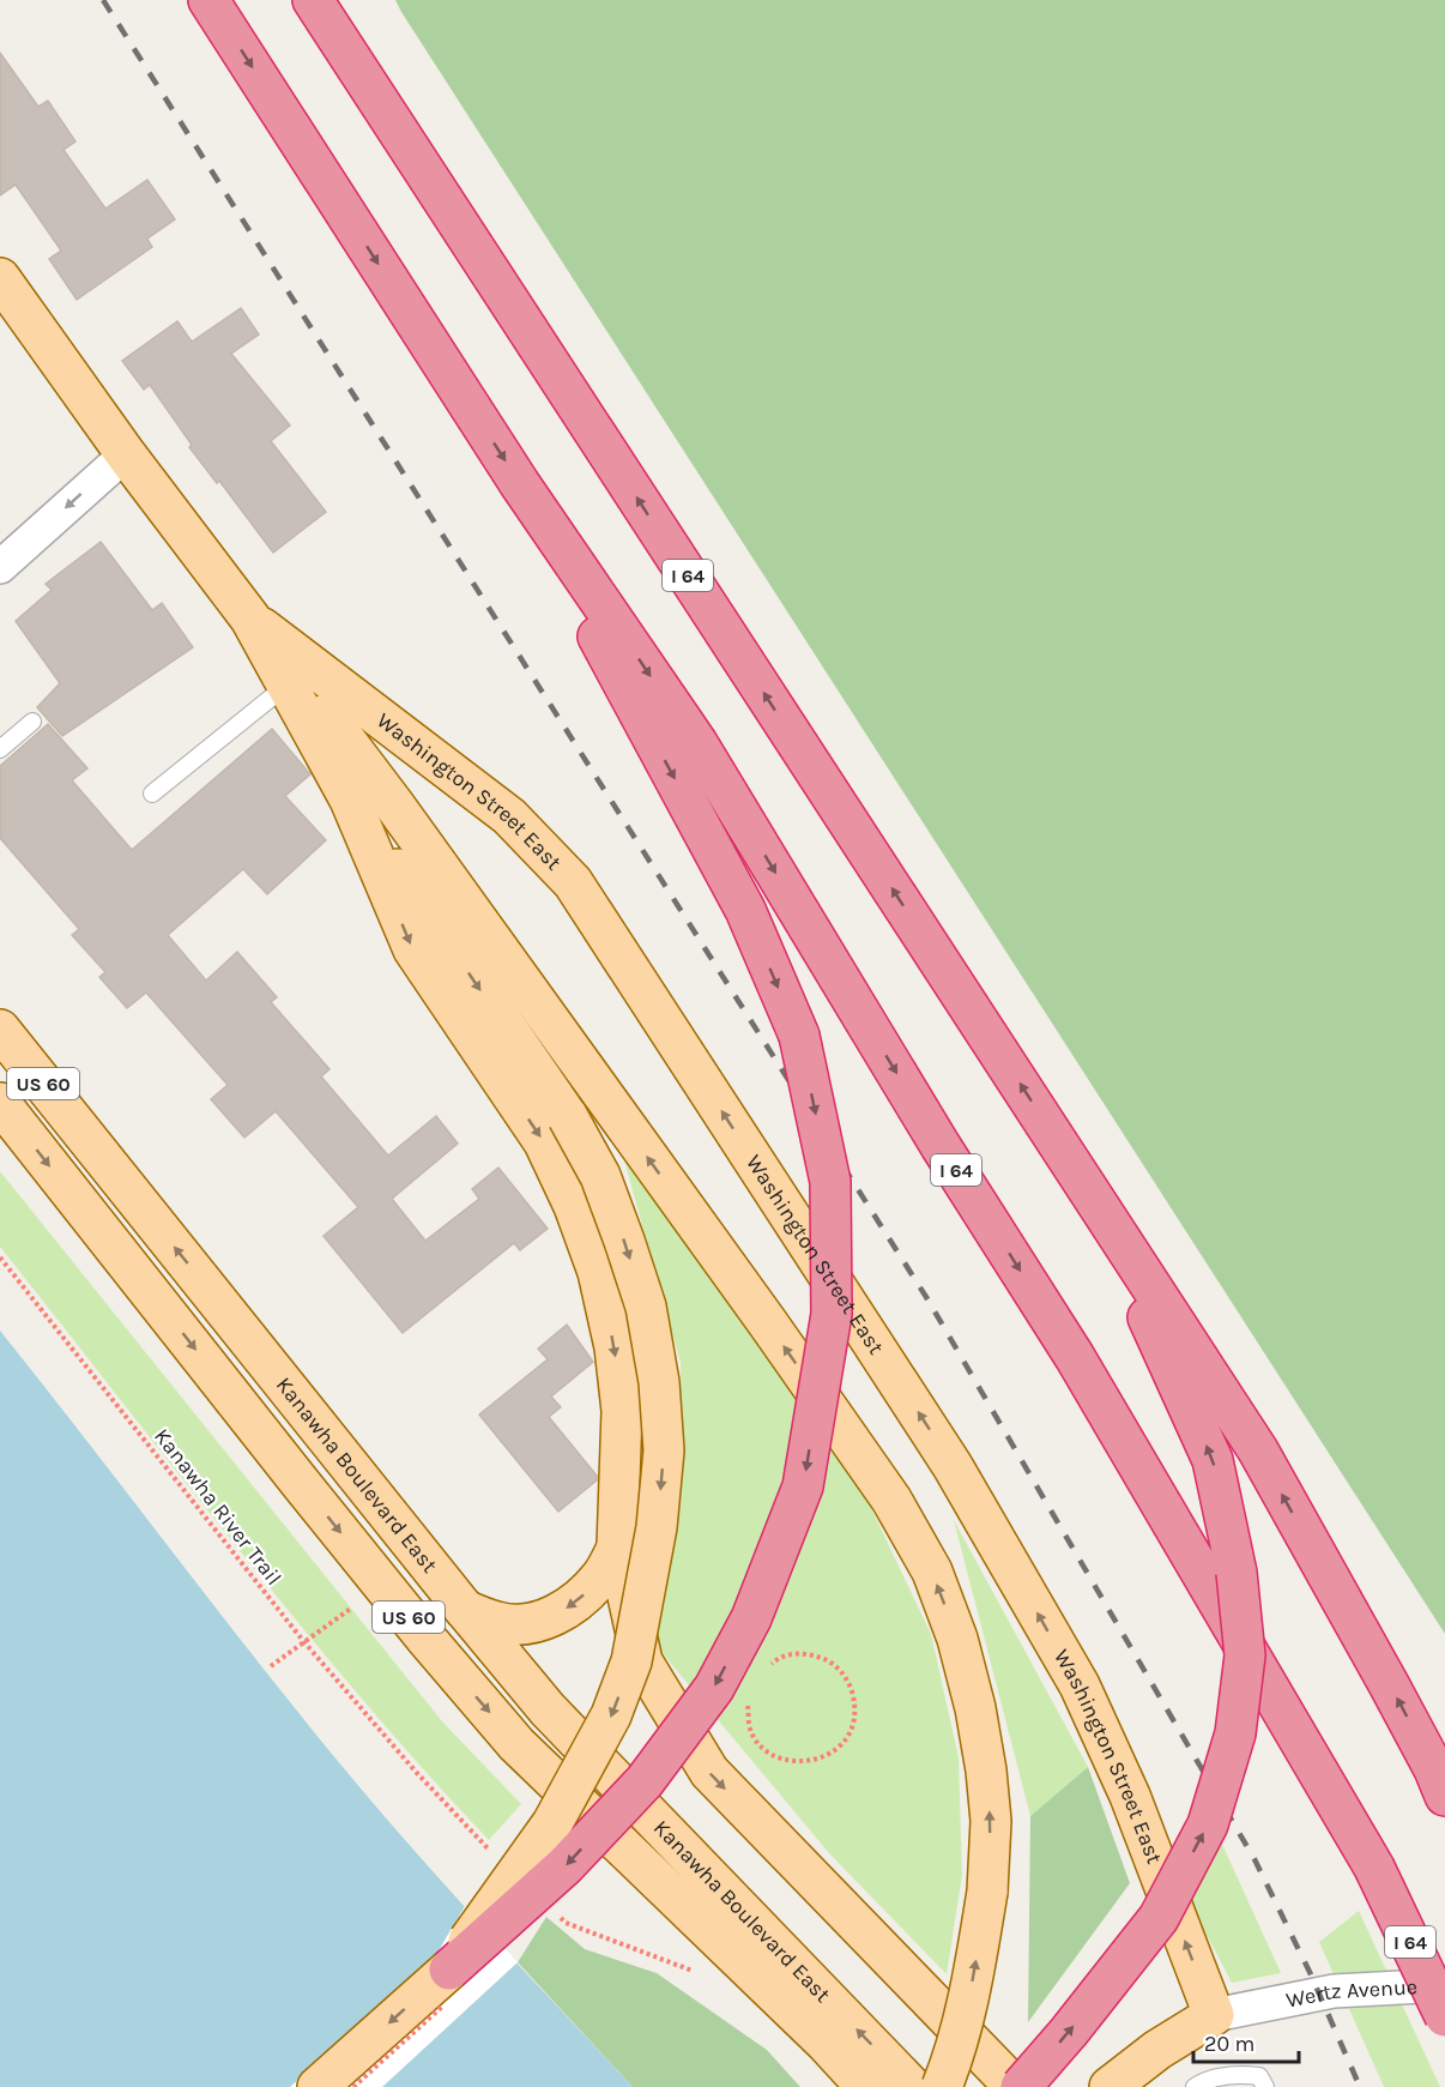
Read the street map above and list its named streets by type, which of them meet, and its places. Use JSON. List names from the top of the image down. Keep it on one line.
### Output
{"streets":{"highway":["I 64"],"main road":["Washington Street East","US 60","Kanawha Boulevard East","Wertz Avenue"],"path":["Kanawha River Trail"]},"crossings":[["Washington Street East","Wertz Avenue"]],"scale_bar":"20 m"}
